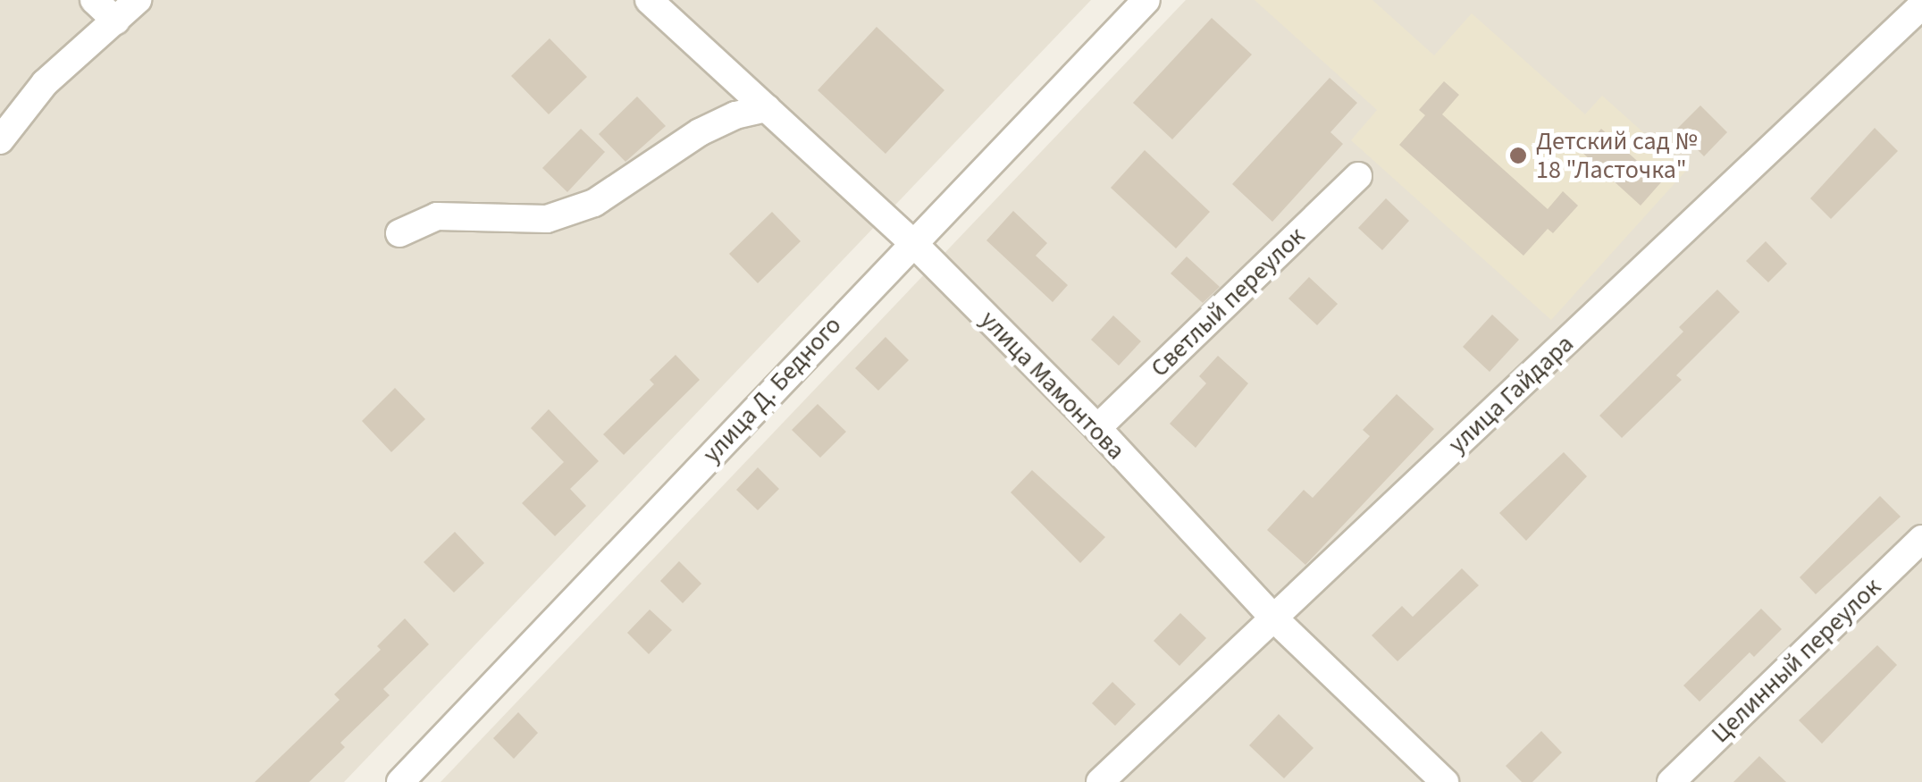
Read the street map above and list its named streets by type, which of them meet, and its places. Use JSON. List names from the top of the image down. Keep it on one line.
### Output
{"streets":{"street":["Светлый переулок","улица Мамонтова","улица Д. Бедного","улица Гайдара","Целинный переулок"]},"crossings":[["Светлый переулок","улица Мамонтова"],["улица Мамонтова","улица Д. Бедного"],["улица Мамонтова","улица Гайдара"]],"places":["Детский сад № 18 \"Ласточка\""]}
